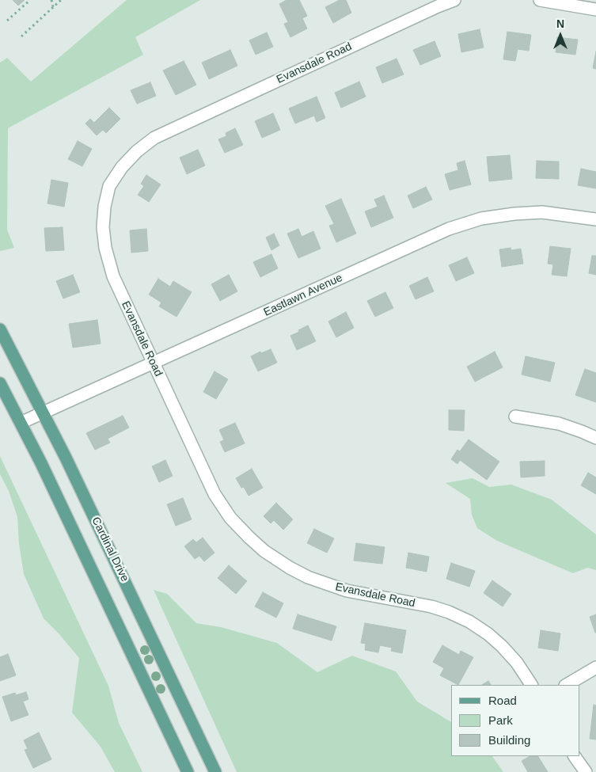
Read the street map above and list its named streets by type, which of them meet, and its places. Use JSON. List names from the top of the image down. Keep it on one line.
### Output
{"streets":{"main road":["Cardinal Drive"],"street":["Evansdale Road","Eastlawn Avenue"]},"crossings":[["Evansdale Road","Eastlawn Avenue"],["Eastlawn Avenue","Cardinal Drive"]],"legend":["Road","Park","Building"],"north":"top"}
